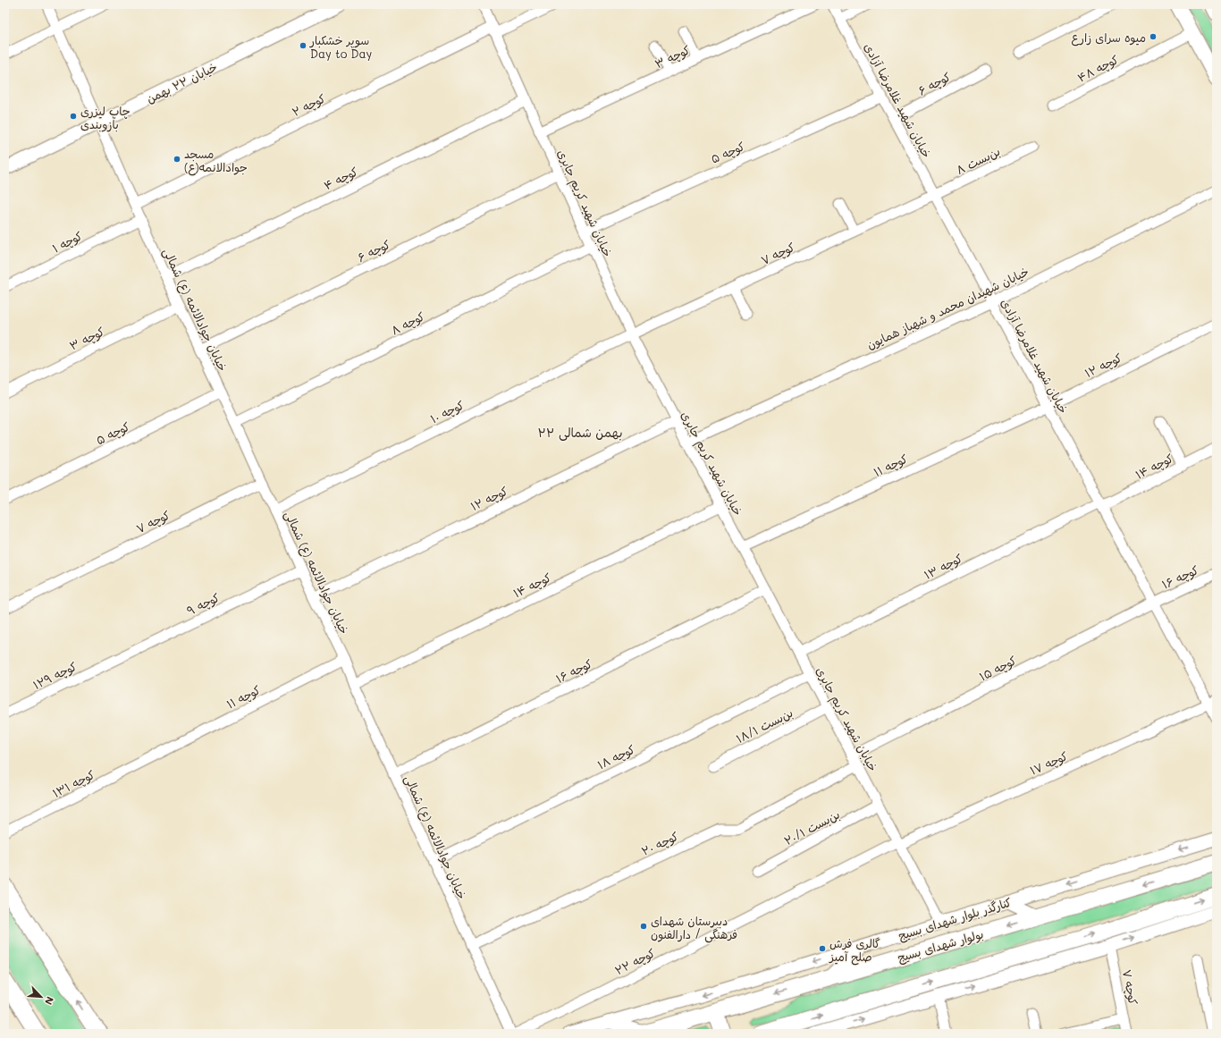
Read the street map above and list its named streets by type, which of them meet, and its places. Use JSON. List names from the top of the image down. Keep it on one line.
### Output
{"streets":{"main road":["بولوار شهدای بسیج"],"street":["کوچه ۳","کوچه ۴۸","خیابان ۲۲ بهمن","کوچه ۶","خیابان شهید غلامرضا آزادی","کوچه ۲","کوچه ۵","بن‌بست ۸","کوچه ۴","خیابان شهید کریم جابری","کوچه ۱","کوچه ۷","خیابان شهیدان محمد و شهباز همایون","خیابان جوادالائمه (ع) شمالی","کوچه ۸","کوچه ۱۲","کوچه ۱۰","کوچه ۱۱","کوچه ۱۴","کوچه ۱۳","کوچه ۱۶","کوچه ۹","کوچه ۱۵","کوچه ۱۲۹","بن‌بست ۱۸/۱","کوچه ۱۸","کوچه ۱۷","کوچه ۱۳۱","بن‌بست ۲۰/۱","کوچه ۲۰","کنارگذر بلوار شهدای بسیج","کوچه ۲۲"]},"crossings":[["کوچه ۳","خیابان شهید کریم جابری"],["کوچه ۳","خیابان جوادالائمه (ع) شمالی"],["خیابان ۲۲ بهمن","خیابان جوادالائمه (ع) شمالی"],["کوچه ۶","خیابان شهید غلامرضا آزادی"],["کوچه ۶","خیابان شهید کریم جابری"],["کوچه ۶","خیابان جوادالائمه (ع) شمالی"],["خیابان شهید غلامرضا آزادی","کوچه ۵"],["خیابان شهید غلامرضا آزادی","بن‌بست ۸"],["خیابان شهید غلامرضا آزادی","کوچه ۷"],["خیابان شهید غلامرضا آزادی","خیابان شهیدان محمد و شهباز همایون"],["خیابان شهید غلامرضا آزادی","کوچه ۱۲"],["خیابان شهید غلامرضا آزادی","کوچه ۱۱"],["خیابان شهید غلامرضا آزادی","کوچه ۱۴"],["خیابان شهید غلامرضا آزادی","کوچه ۱۳"],["خیابان شهید غلامرضا آزادی","کوچه ۱۶"],["خیابان شهید غلامرضا آزادی","کوچه ۱۵"],["خیابان شهید غلامرضا آزادی","کوچه ۱۷"],["کوچه ۲","خیابان شهید کریم جابری"],["کوچه ۲","خیابان جوادالائمه (ع) شمالی"],["کوچه ۵","خیابان شهید کریم جابری"],["کوچه ۵","خیابان جوادالائمه (ع) شمالی"],["بن‌بست ۸","کوچه ۷"],["کوچه ۴","خیابان شهید کریم جابری"],["کوچه ۴","خیابان جوادالائمه (ع) شمالی"],["خیابان شهید کریم جابری","کوچه ۷"],["خیابان شهید کریم جابری","خیابان شهیدان محمد و شهباز همایون"],["خیابان شهید کریم جابری","کوچه ۸"],["خیابان شهید کریم جابری","کوچه ۱۲"],["خیابان شهید کریم جابری","کوچه ۱۰"],["خیابان شهید کریم جابری","کوچه ۱۱"],["خیابان شهید کریم جابری","کوچه ۱۴"],["خیابان شهید کریم جابری","کوچه ۱۳"],["خیابان شهید کریم جابری","کوچه ۱۶"],["خیابان شهید کریم جابری","کوچه ۱۵"],["خیابان شهید کریم جابری","بن‌بست ۱۸/۱"],["خیابان شهید کریم جابری","کوچه ۱۸"],["خیابان شهید کریم جابری","کوچه ۱۷"],["خیابان شهید کریم جابری","بن‌بست ۲۰/۱"],["خیابان شهید کریم جابری","کوچه ۲۰"],["خیابان شهید کریم جابری","کنارگذر بلوار شهدای بسیج"],["خیابان شهید کریم جابری","کوچه ۲۲"],["کوچه ۱","خیابان جوادالائمه (ع) شمالی"],["کوچه ۷","خیابان جوادالائمه (ع) شمالی"],["کوچه ۷","کوچه ۱۰"],["خیابان جوادالائمه (ع) شمالی","کوچه ۸"],["خیابان جوادالائمه (ع) شمالی","کوچه ۱۲"],["خیابان جوادالائمه (ع) شمالی","کوچه ۱۰"],["خیابان جوادالائمه (ع) شمالی","کوچه ۱۱"],["خیابان جوادالائمه (ع) شمالی","کوچه ۱۴"],["خیابان جوادالائمه (ع) شمالی","کوچه ۱۶"],["خیابان جوادالائمه (ع) شمالی","کوچه ۹"],["خیابان جوادالائمه (ع) شمالی","کوچه ۱۸"],["خیابان جوادالائمه (ع) شمالی","کوچه ۲۰"],["کوچه ۱۲","کوچه ۱۱"],["کوچه ۱۱","کوچه ۱۳۱"],["کوچه ۱۴","کوچه ۱۳"],["کوچه ۱۶","کوچه ۱۵"],["کوچه ۹","کوچه ۱۲۹"],["کوچه ۱۷","کوچه ۲۲"]],"districts":["۲۲ بهمن شمالی"],"places":["میوه سرای زارع","سوپر خشکبار Day to Day","چاپ لیزری بازوبندی","مسجد جوادالانمه(ع)","دبیرستان شهدای فرهنگی / دارالفنون","گالری فرش صلح آمیز"],"north":"bottom right"}
